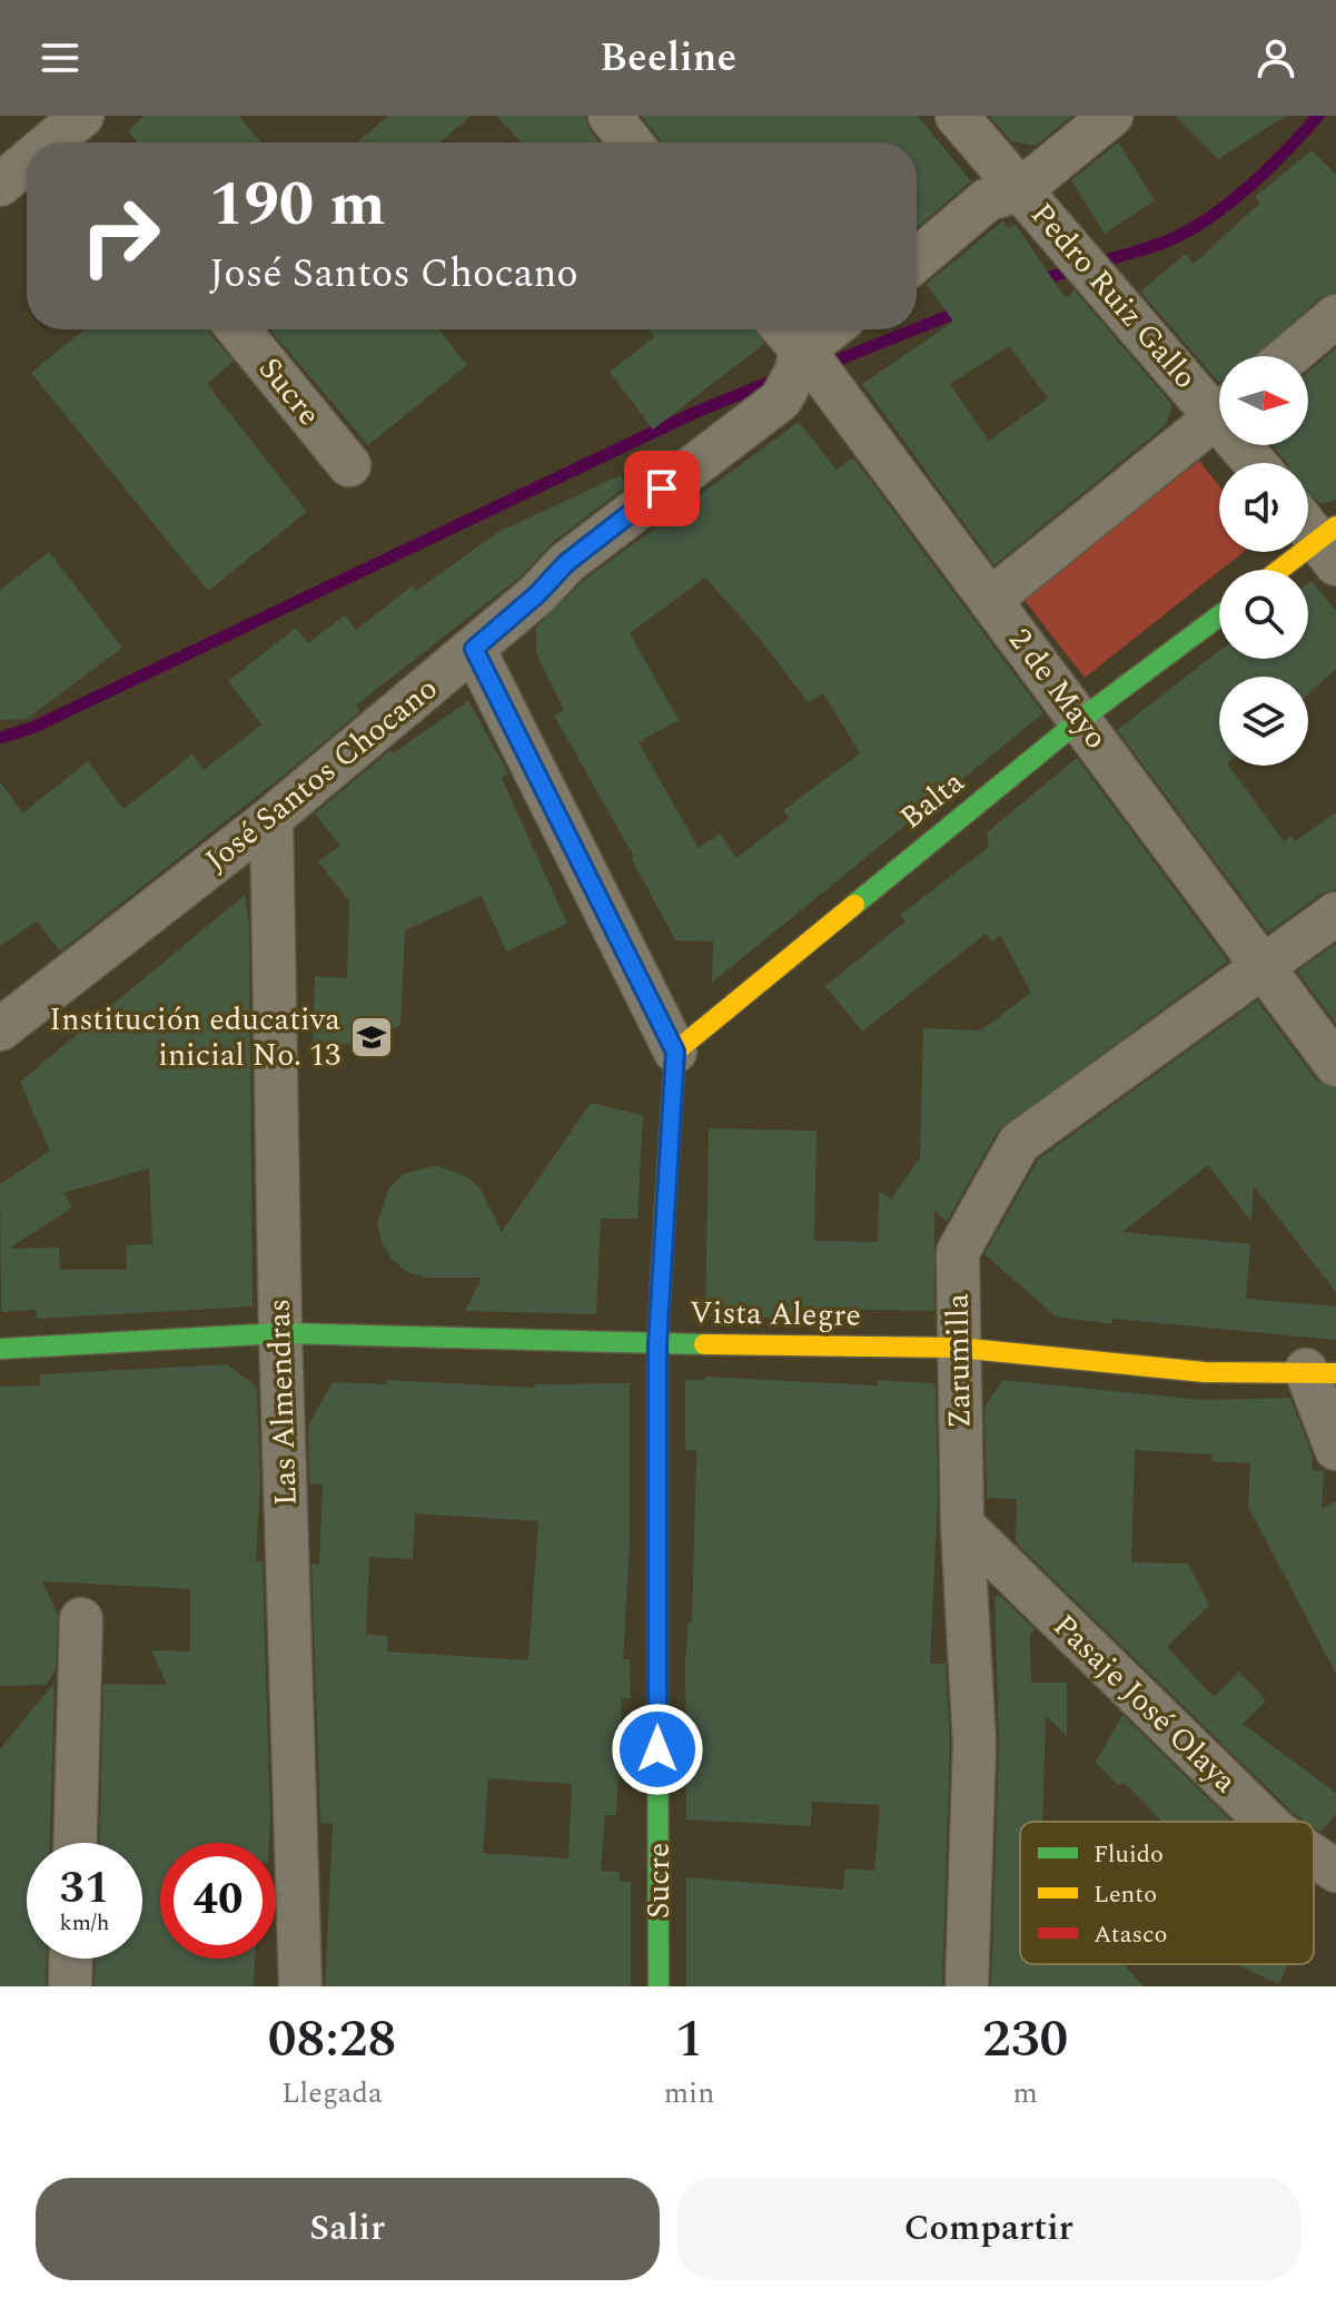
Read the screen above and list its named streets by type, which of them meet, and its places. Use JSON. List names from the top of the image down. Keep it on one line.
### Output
{"streets":{"street":["Pedro Ruiz Gallo","Sucre","2 de Mayo","José Santos Chocano","Balta","Vista Alegre","Zarumilla","Las Almendras","Pasaje José Olaya"]},"crossings":[["Sucre","Balta"],["Sucre","Vista Alegre"],["2 de Mayo","José Santos Chocano"],["2 de Mayo","Balta"],["2 de Mayo","Zarumilla"],["José Santos Chocano","Las Almendras"],["Vista Alegre","Zarumilla"],["Vista Alegre","Las Almendras"],["Zarumilla","Pasaje José Olaya"]],"places":{"school or university":["Institución educativa inicial No. 13"]},"legend":["Fluido","Lento","Atasco"],"north":"right","page":{"header":"Beeline","turn":["190 m","José Santos Chocano"],"speed":"31 km/h","limit":"40","eta":["08:28","Llegada","1","min","230","m"],"buttons":["Salir","Compartir"]}}
